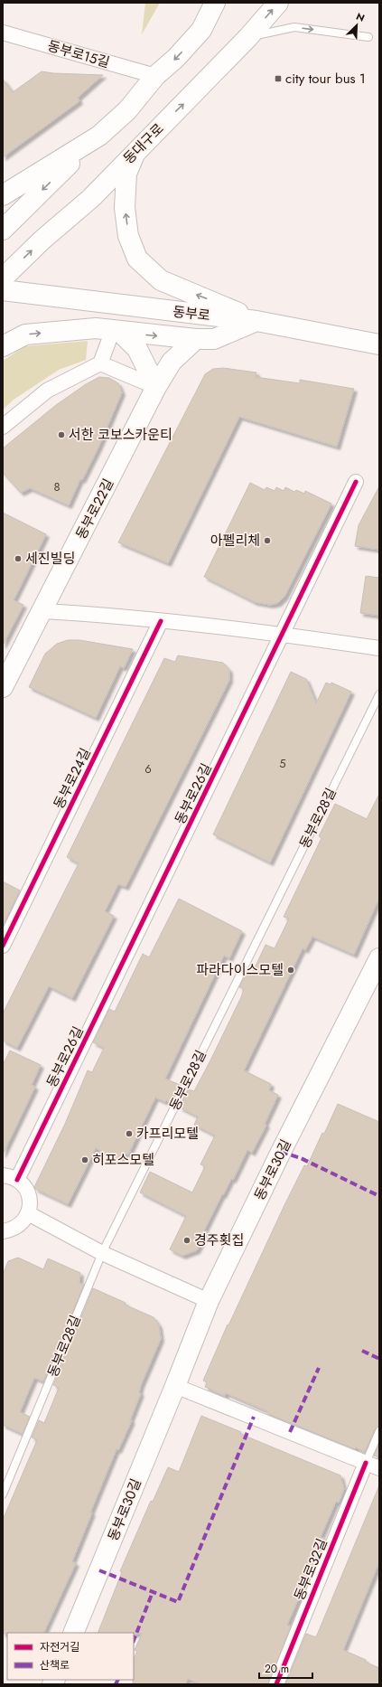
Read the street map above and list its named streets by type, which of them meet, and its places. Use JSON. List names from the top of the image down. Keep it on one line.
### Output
{"streets":{"main road":["동대구로","동부로","동부로22길","동부로30길"],"street":["동부로15길","동부로24길","동부로26길","동부로32길"],"lane":["동부로28길"]},"places":{"transit":["city tour bus 1"],"other":["서한 코보스카운티","아펠리체","세진빌딩","파라다이스모텔","카프리모텔","히포스모텔","경주횟집"]},"house_numbers":["8","5","6"],"legend":["자전거길","산책로"],"scale_bar":"20 m","north":"top right"}
